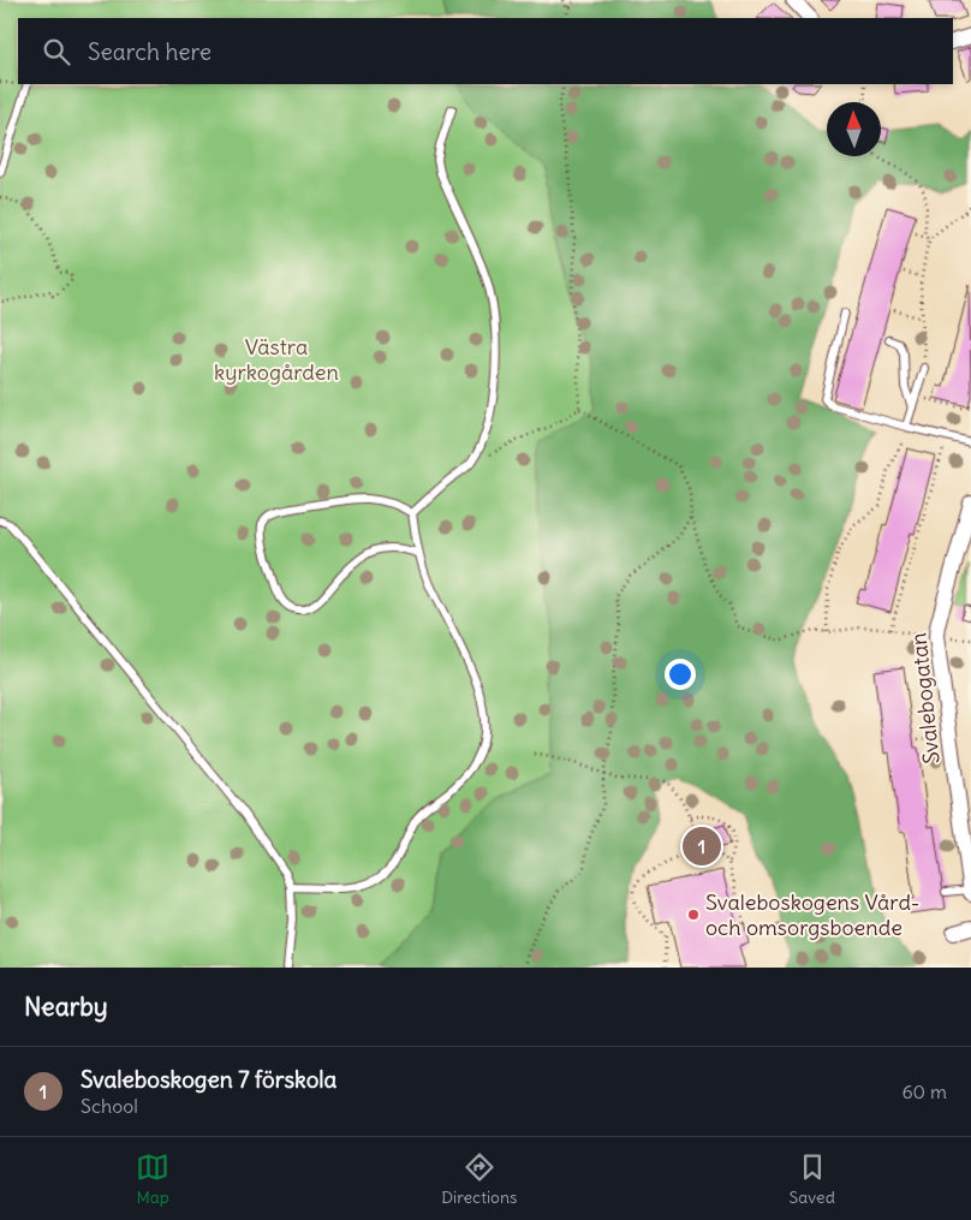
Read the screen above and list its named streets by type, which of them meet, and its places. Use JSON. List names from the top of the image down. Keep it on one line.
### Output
{"streets":{"street":["Svalebogatan"]},"parks":["Västra kyrkogården"],"places":["Svaleboskogens Vård- och omsorgsboende"],"north":"top","page":{"search":"Search here","pins":"1","heading":"Nearby","list":[{"mark":"1","name":"Svaleboskogen 7 förskola","note":"School","value":"60 m"}],"nav":["Map","Directions","Saved"]}}
